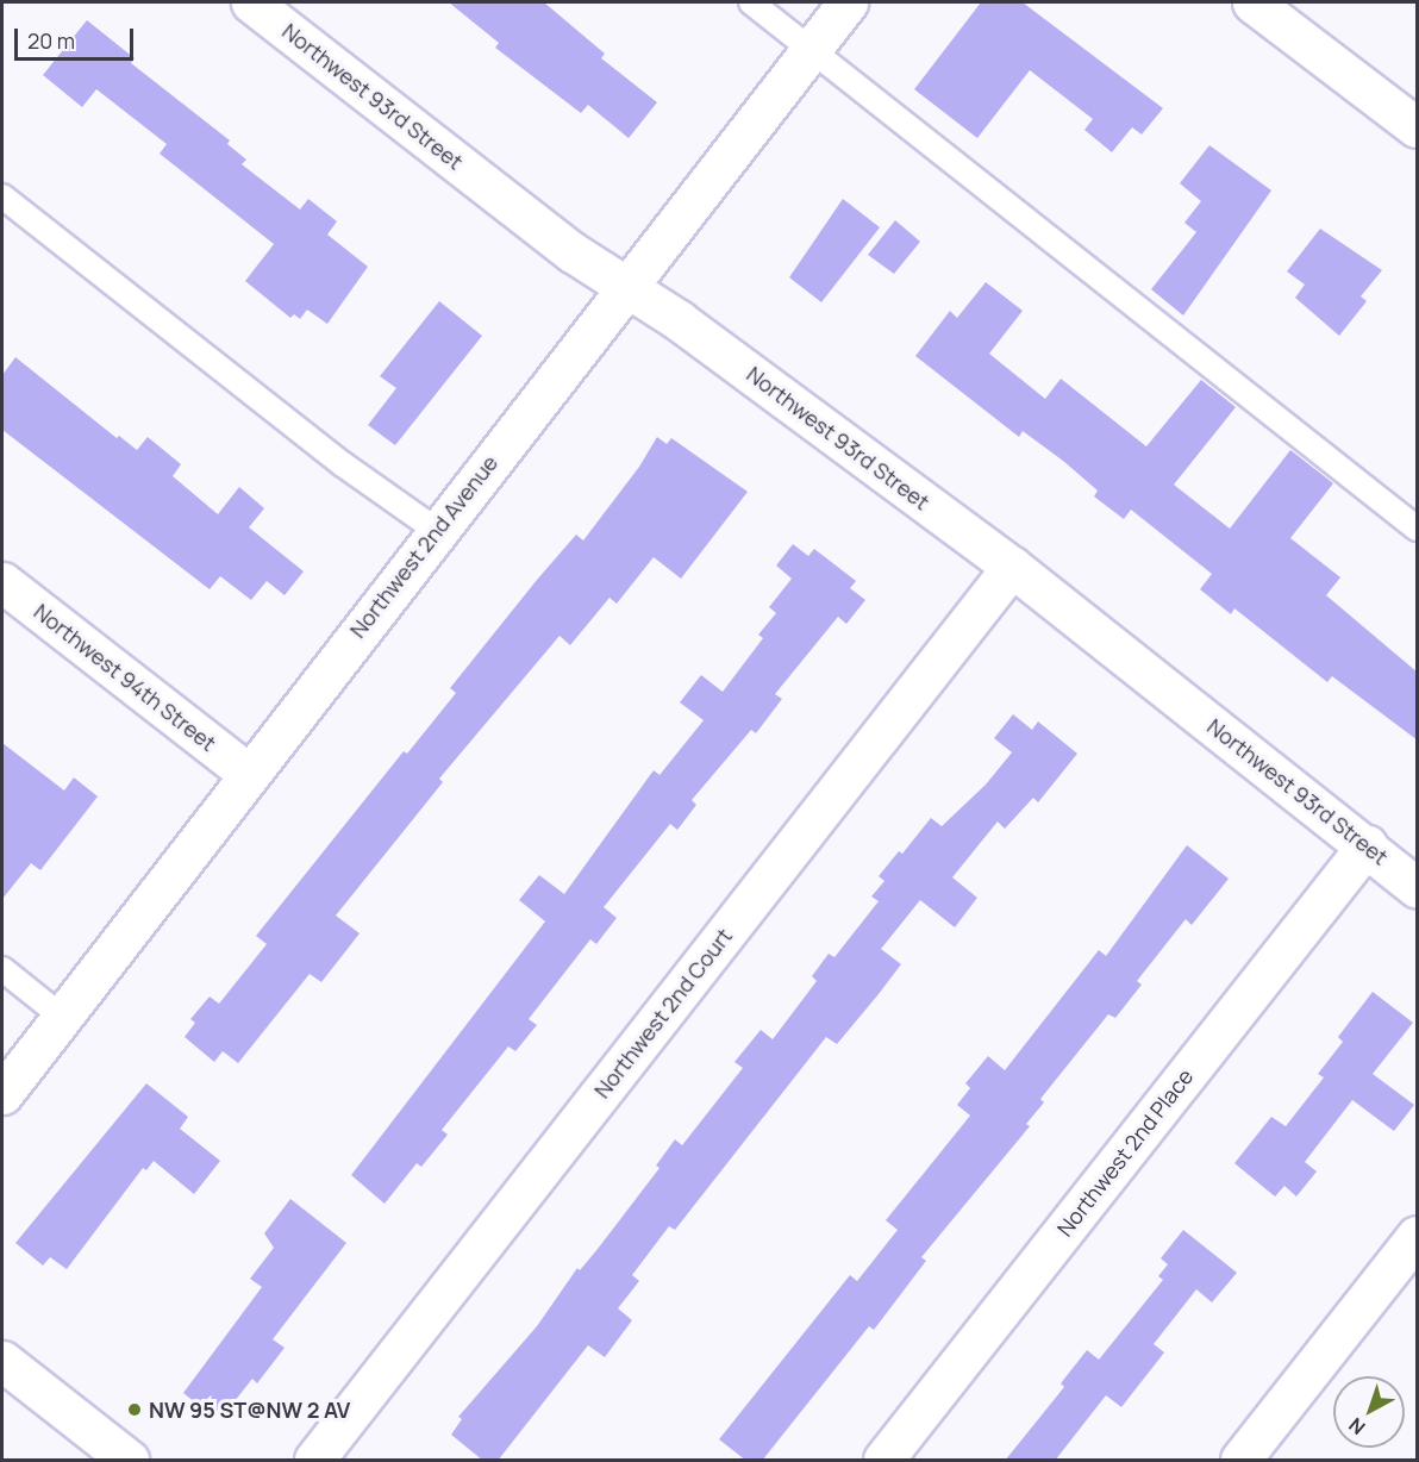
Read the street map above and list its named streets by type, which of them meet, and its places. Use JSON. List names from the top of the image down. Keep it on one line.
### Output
{"streets":{"street":["Northwest 93rd Street","Northwest 2nd Avenue","Northwest 94th Street","Northwest 2nd Court","Northwest 2nd Place"]},"crossings":[["Northwest 93rd Street","Northwest 2nd Avenue"],["Northwest 93rd Street","Northwest 2nd Court"],["Northwest 93rd Street","Northwest 2nd Place"],["Northwest 2nd Avenue","Northwest 94th Street"]],"places":["NW 95 ST@NW 2 AV"],"scale_bar":"20 m","north":"bottom left"}
